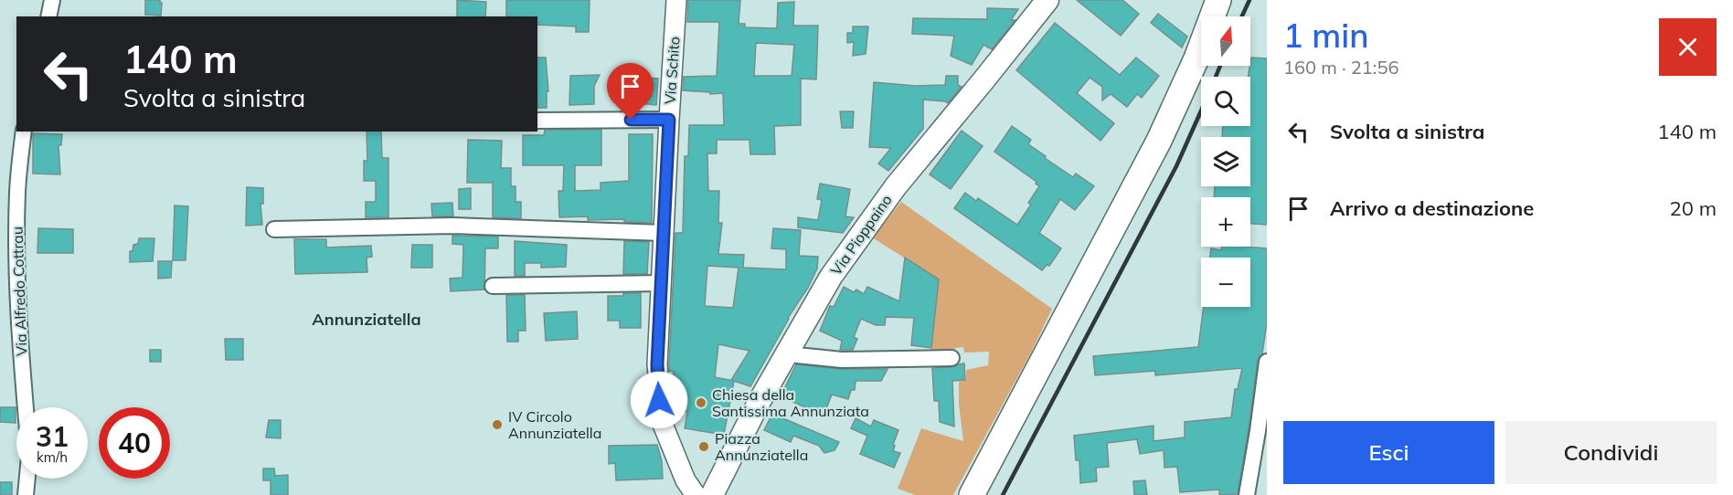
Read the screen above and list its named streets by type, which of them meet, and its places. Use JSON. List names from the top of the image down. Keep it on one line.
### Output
{"streets":{"main road":["Via Pioppaino"],"street":["Via Schito","Via Alfredo Cottrau"]},"districts":["Annunziatella"],"places":["Chiesa della Santissima Annunziata","IV Circolo Annunziatella","Piazza Annunziatella"],"north":"top","page":{"heading":["1 min","160 m · 21:56"],"map_buttons":["+","−"],"turn":["140 m","Svolta a sinistra"],"list":[{"name":"Svolta a sinistra","value":"140 m"},{"name":"Arrivo a destinazione","value":"20 m"}],"speed":"31 km/h","limit":"40","buttons":["Esci","Condividi"]}}
